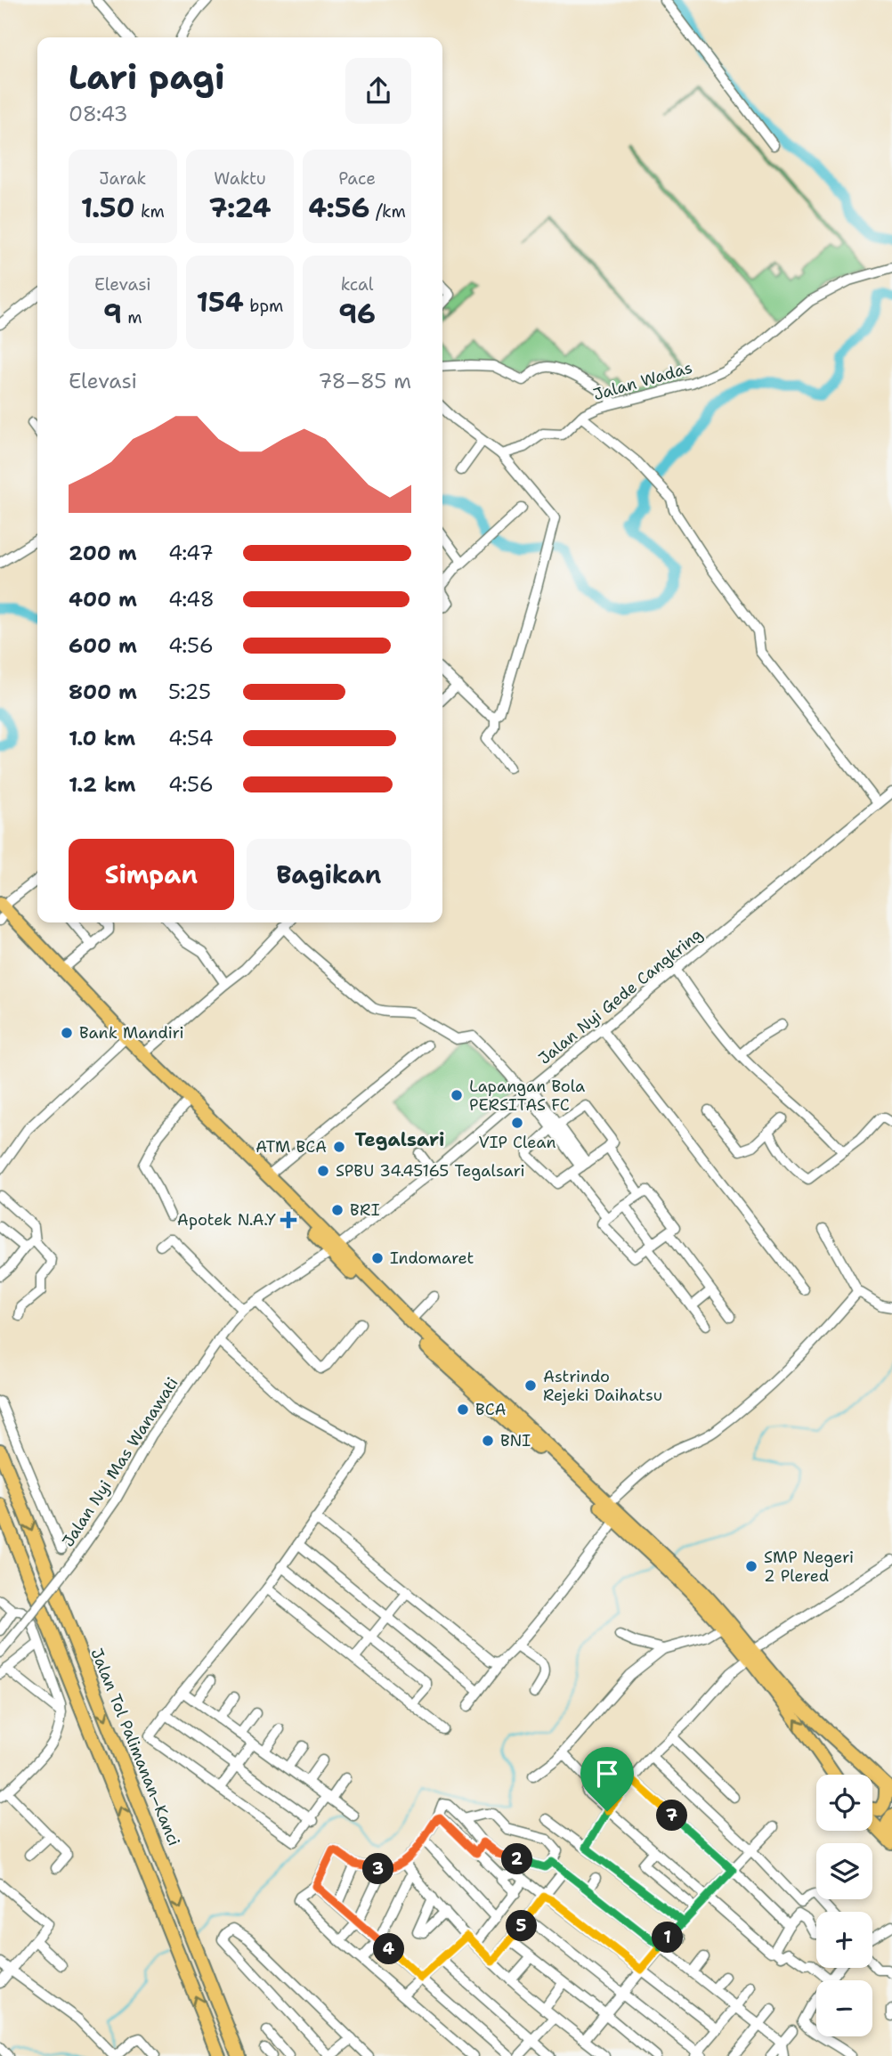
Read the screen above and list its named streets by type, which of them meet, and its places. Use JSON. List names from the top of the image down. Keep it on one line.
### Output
{"streets":{"highway":["Jalan Tol Palimanan–Kanci"],"street":["Jalan Wadas","Jalan Nyi Gede Cangkring","Jalan Nyi Mas Wanawati"]},"crossings":[["Jalan Nyi Gede Cangkring","Jalan Nyi Mas Wanawati"]],"districts":["Tegalsari"],"places":{"other":["Bank Mandiri","Lapangan Bola PERSITAS FC","VIP Clean","ATM BCA","SPBU 34.45165 Tegalsari","BRI","Indomaret","Astrindo Rejeki Daihatsu","BCA","BNI","SMP Negeri 2 Plered"],"health":["Apotek N.A.Y"]},"page":{"heading":["Lari pagi","08:43"],"stats":[["Jarak","1.50 km"],["Waktu","7:24"],["Pace","4:56 /km"],["Elevasi","9 m"],["154 bpm"],["kcal","96"]],"chart":["Elevasi","78–85 m"],"list":[{"name":"200 m","note":"4:47"},{"name":"400 m","note":"4:48"},{"name":"600 m","note":"4:56"},{"name":"800 m","note":"5:25"},{"name":"1.0 km","note":"4:54"},{"name":"1.2 km","note":"4:56"}],"buttons":["Simpan","Bagikan"],"map_buttons":["+","−"],"pins":["7","2","3","5","1","4"]}}
